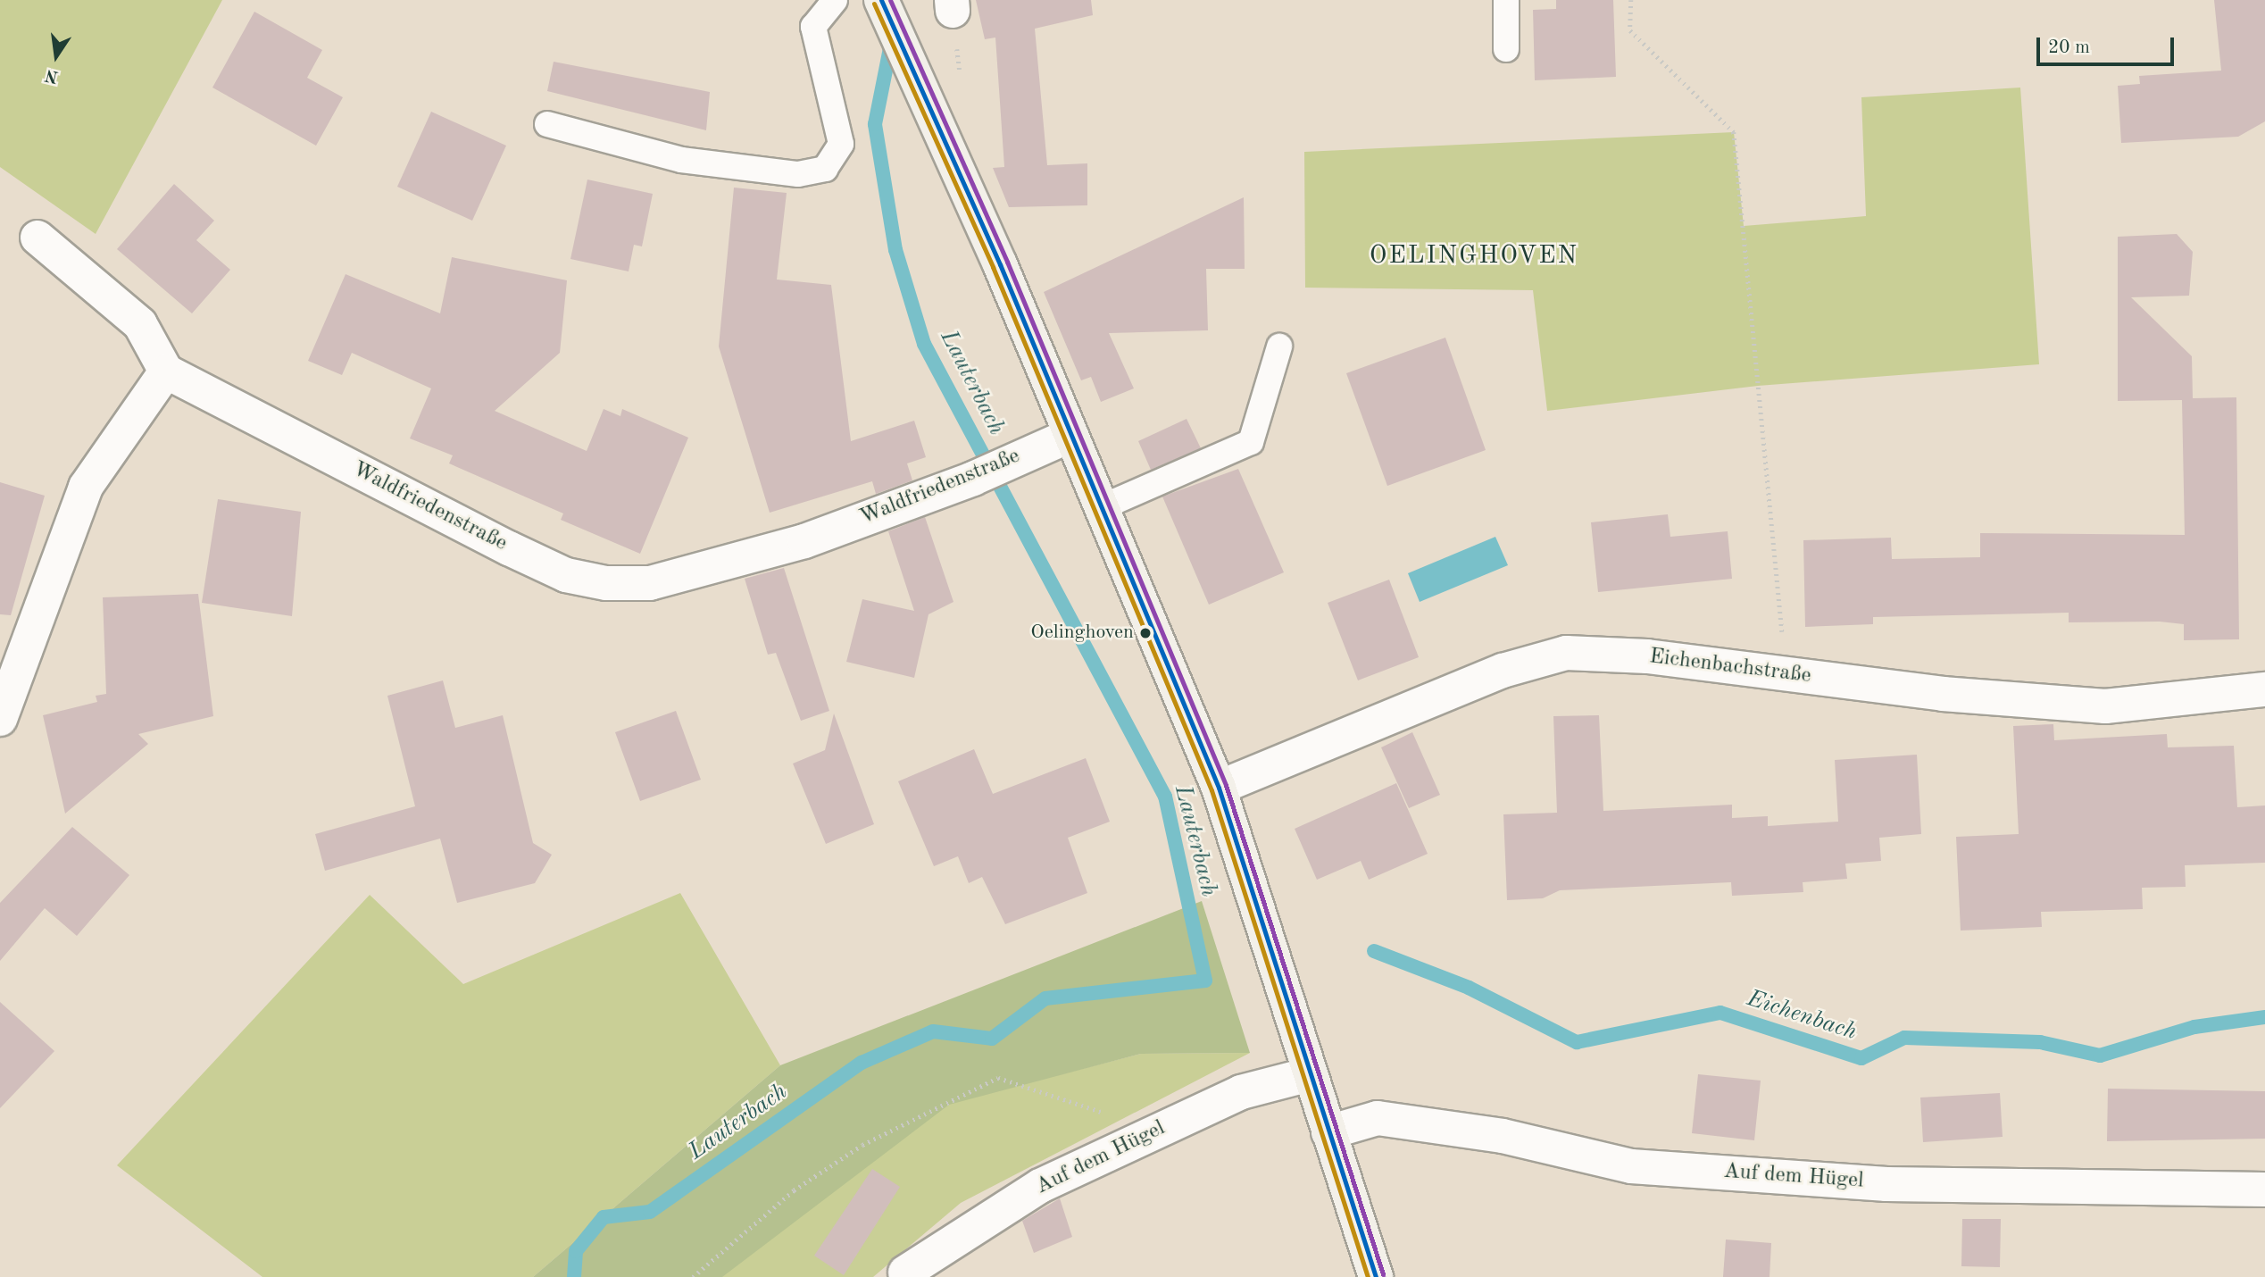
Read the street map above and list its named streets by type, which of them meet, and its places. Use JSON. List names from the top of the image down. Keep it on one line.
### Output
{"streets":{"street":["Waldfriedenstraße","Eichenbachstraße","Auf dem Hügel"]},"districts":["OELINGHOVEN"],"water":["Lauterbach","Eichenbach"],"places":["Oelinghoven"],"scale_bar":"20 m","north":"bottom"}
